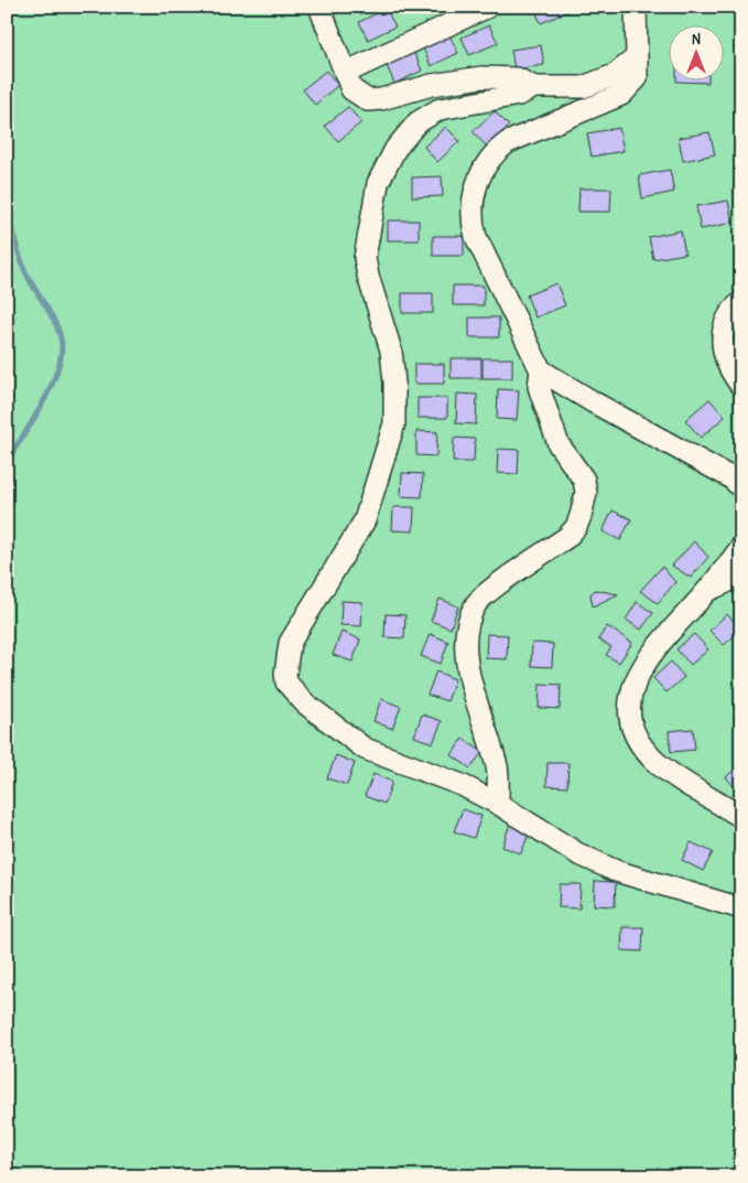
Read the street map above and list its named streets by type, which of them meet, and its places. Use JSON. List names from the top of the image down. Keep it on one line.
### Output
{"north":"top"}
